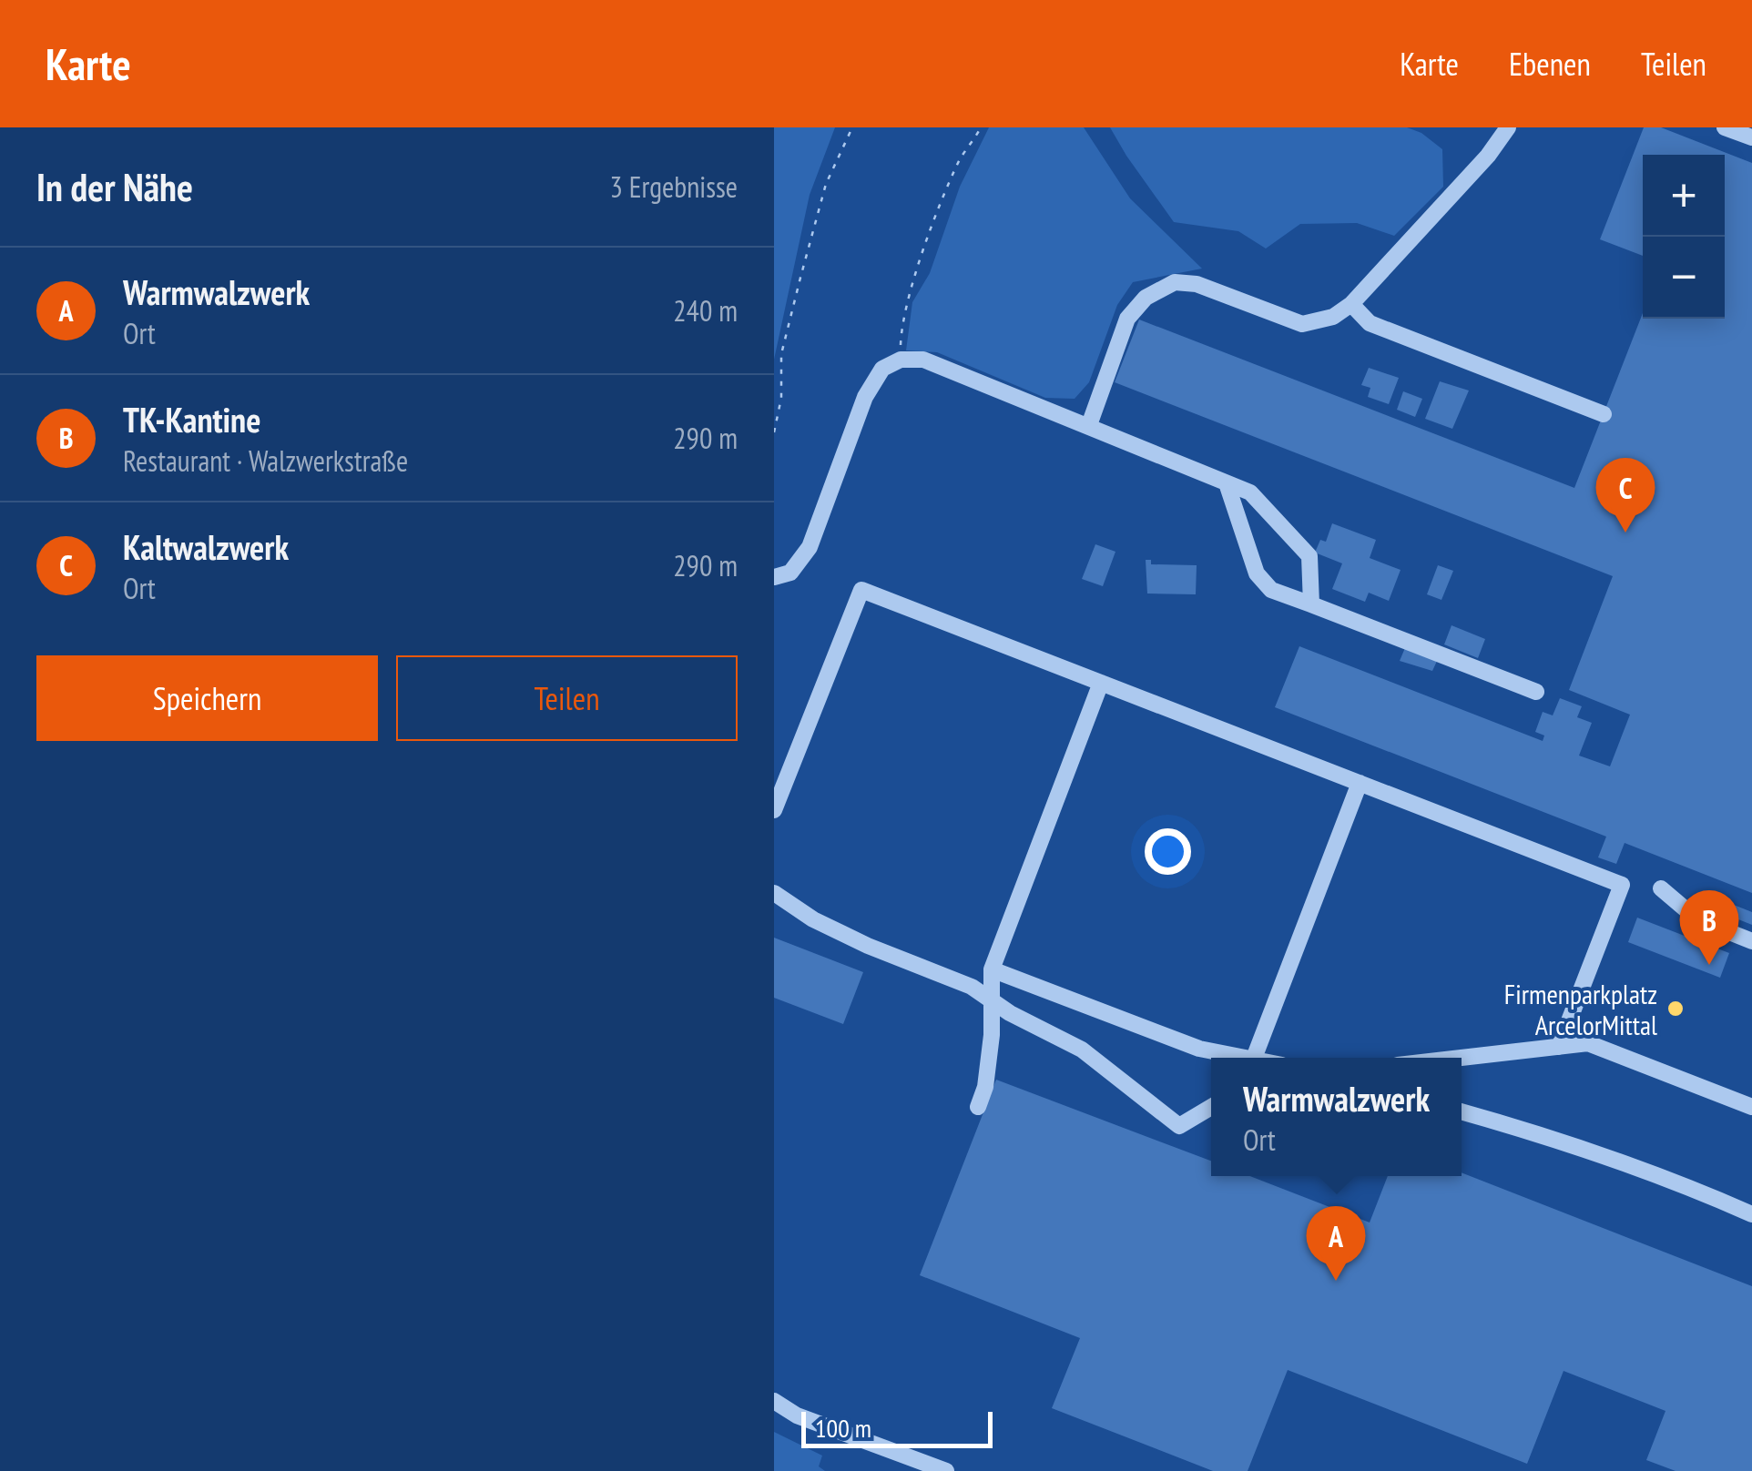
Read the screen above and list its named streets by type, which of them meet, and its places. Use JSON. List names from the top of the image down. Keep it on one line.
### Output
{"places":["Firmenparkplatz ArcelorMittal"],"scale_bar":"100 m","page":{"header":"Karte","nav":["Karte","Ebenen","Teilen"],"heading":["In der Nähe","3 Ergebnisse"],"map_buttons":["+","−"],"list":[{"mark":"A","name":"Warmwalzwerk","note":"Ort","value":"240 m"},{"mark":"B","name":"TK-Kantine","note":"Restaurant · Walzwerkstraße","value":"290 m"},{"mark":"C","name":"Kaltwalzwerk","note":"Ort","value":"290 m"}],"pins":["C","B","A"],"buttons":["Speichern","Teilen"],"popup":["Warmwalzwerk","Ort"],"scale":"100 m"}}
